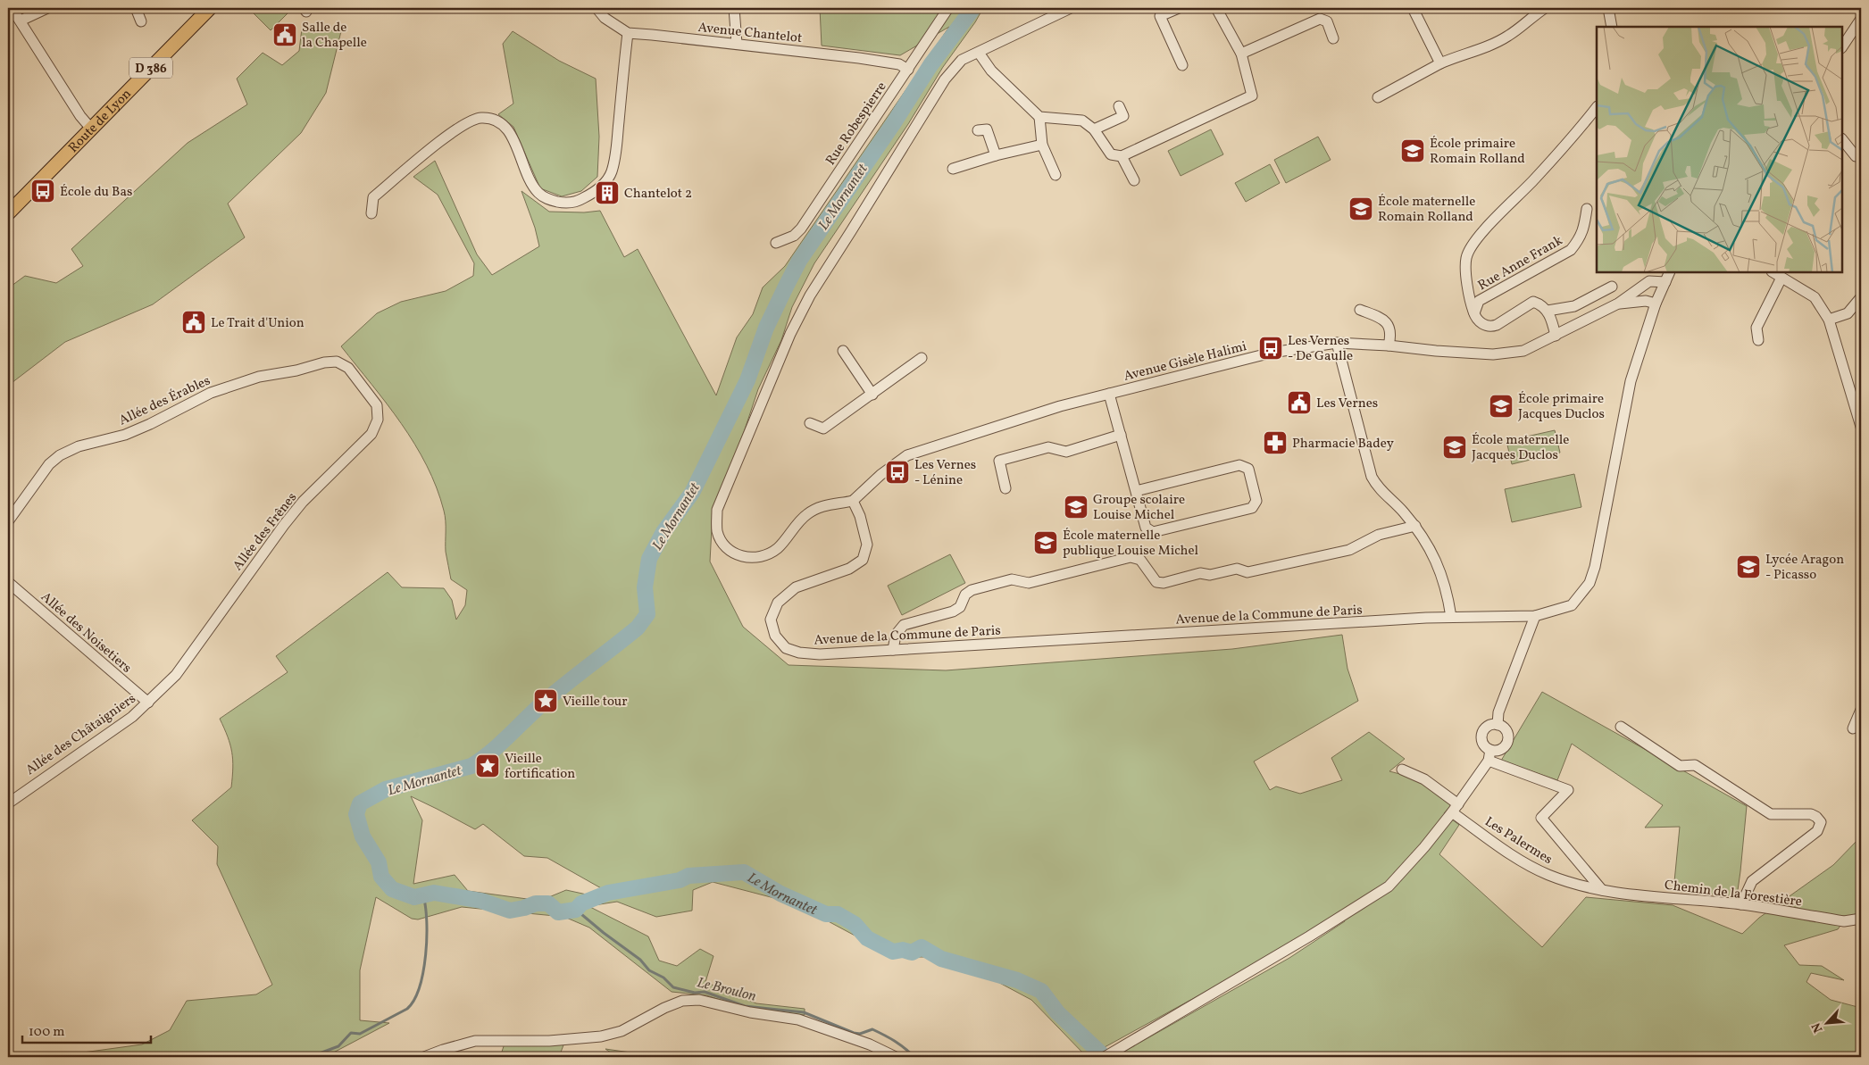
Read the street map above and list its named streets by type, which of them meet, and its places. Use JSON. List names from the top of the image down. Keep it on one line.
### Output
{"streets":{"main road":["D 386","Route de Lyon"],"street":["Avenue Chantelot","Rue Robespierre","Rue Anne Frank","Avenue Gisèle Halimi","Allée des Érables","Allée des Frênes","Avenue de la Commune de Paris","Allée des Noisetiers","Allée des Châtaigniers","Les Palermes","Chemin de la Forestière"]},"crossings":[["Avenue Chantelot","Rue Robespierre"],["Avenue Gisèle Halimi","Avenue de la Commune de Paris"],["Allée des Érables","Allée des Frênes"],["Allée des Frênes","Allée des Noisetiers"],["Allée des Frênes","Allée des Châtaigniers"],["Allée des Noisetiers","Allée des Châtaigniers"],["Les Palermes","Chemin de la Forestière"]],"water":["Le Mornantet","Le Broulon"],"places":{"public building":["Salle de la Chapelle","Le Trait d'Union","Les Vernes"],"school or university":["École primaire Romain Rolland","École maternelle Romain Rolland","École primaire Jacques Duclos","École maternelle Jacques Duclos","Groupe scolaire Louise Michel","École maternelle publique Louise Michel","Lycée Aragon - Picasso"],"bus stop":["École du Bas","Les Vernes - De Gaulle","Les Vernes - Lénine"],"building":["Chantelot 2"],"pharmacy":["Pharmacie Badey"],"place":["Vieille tour","Vieille fortification"]},"scale_bar":"100 m","north":"bottom left"}
